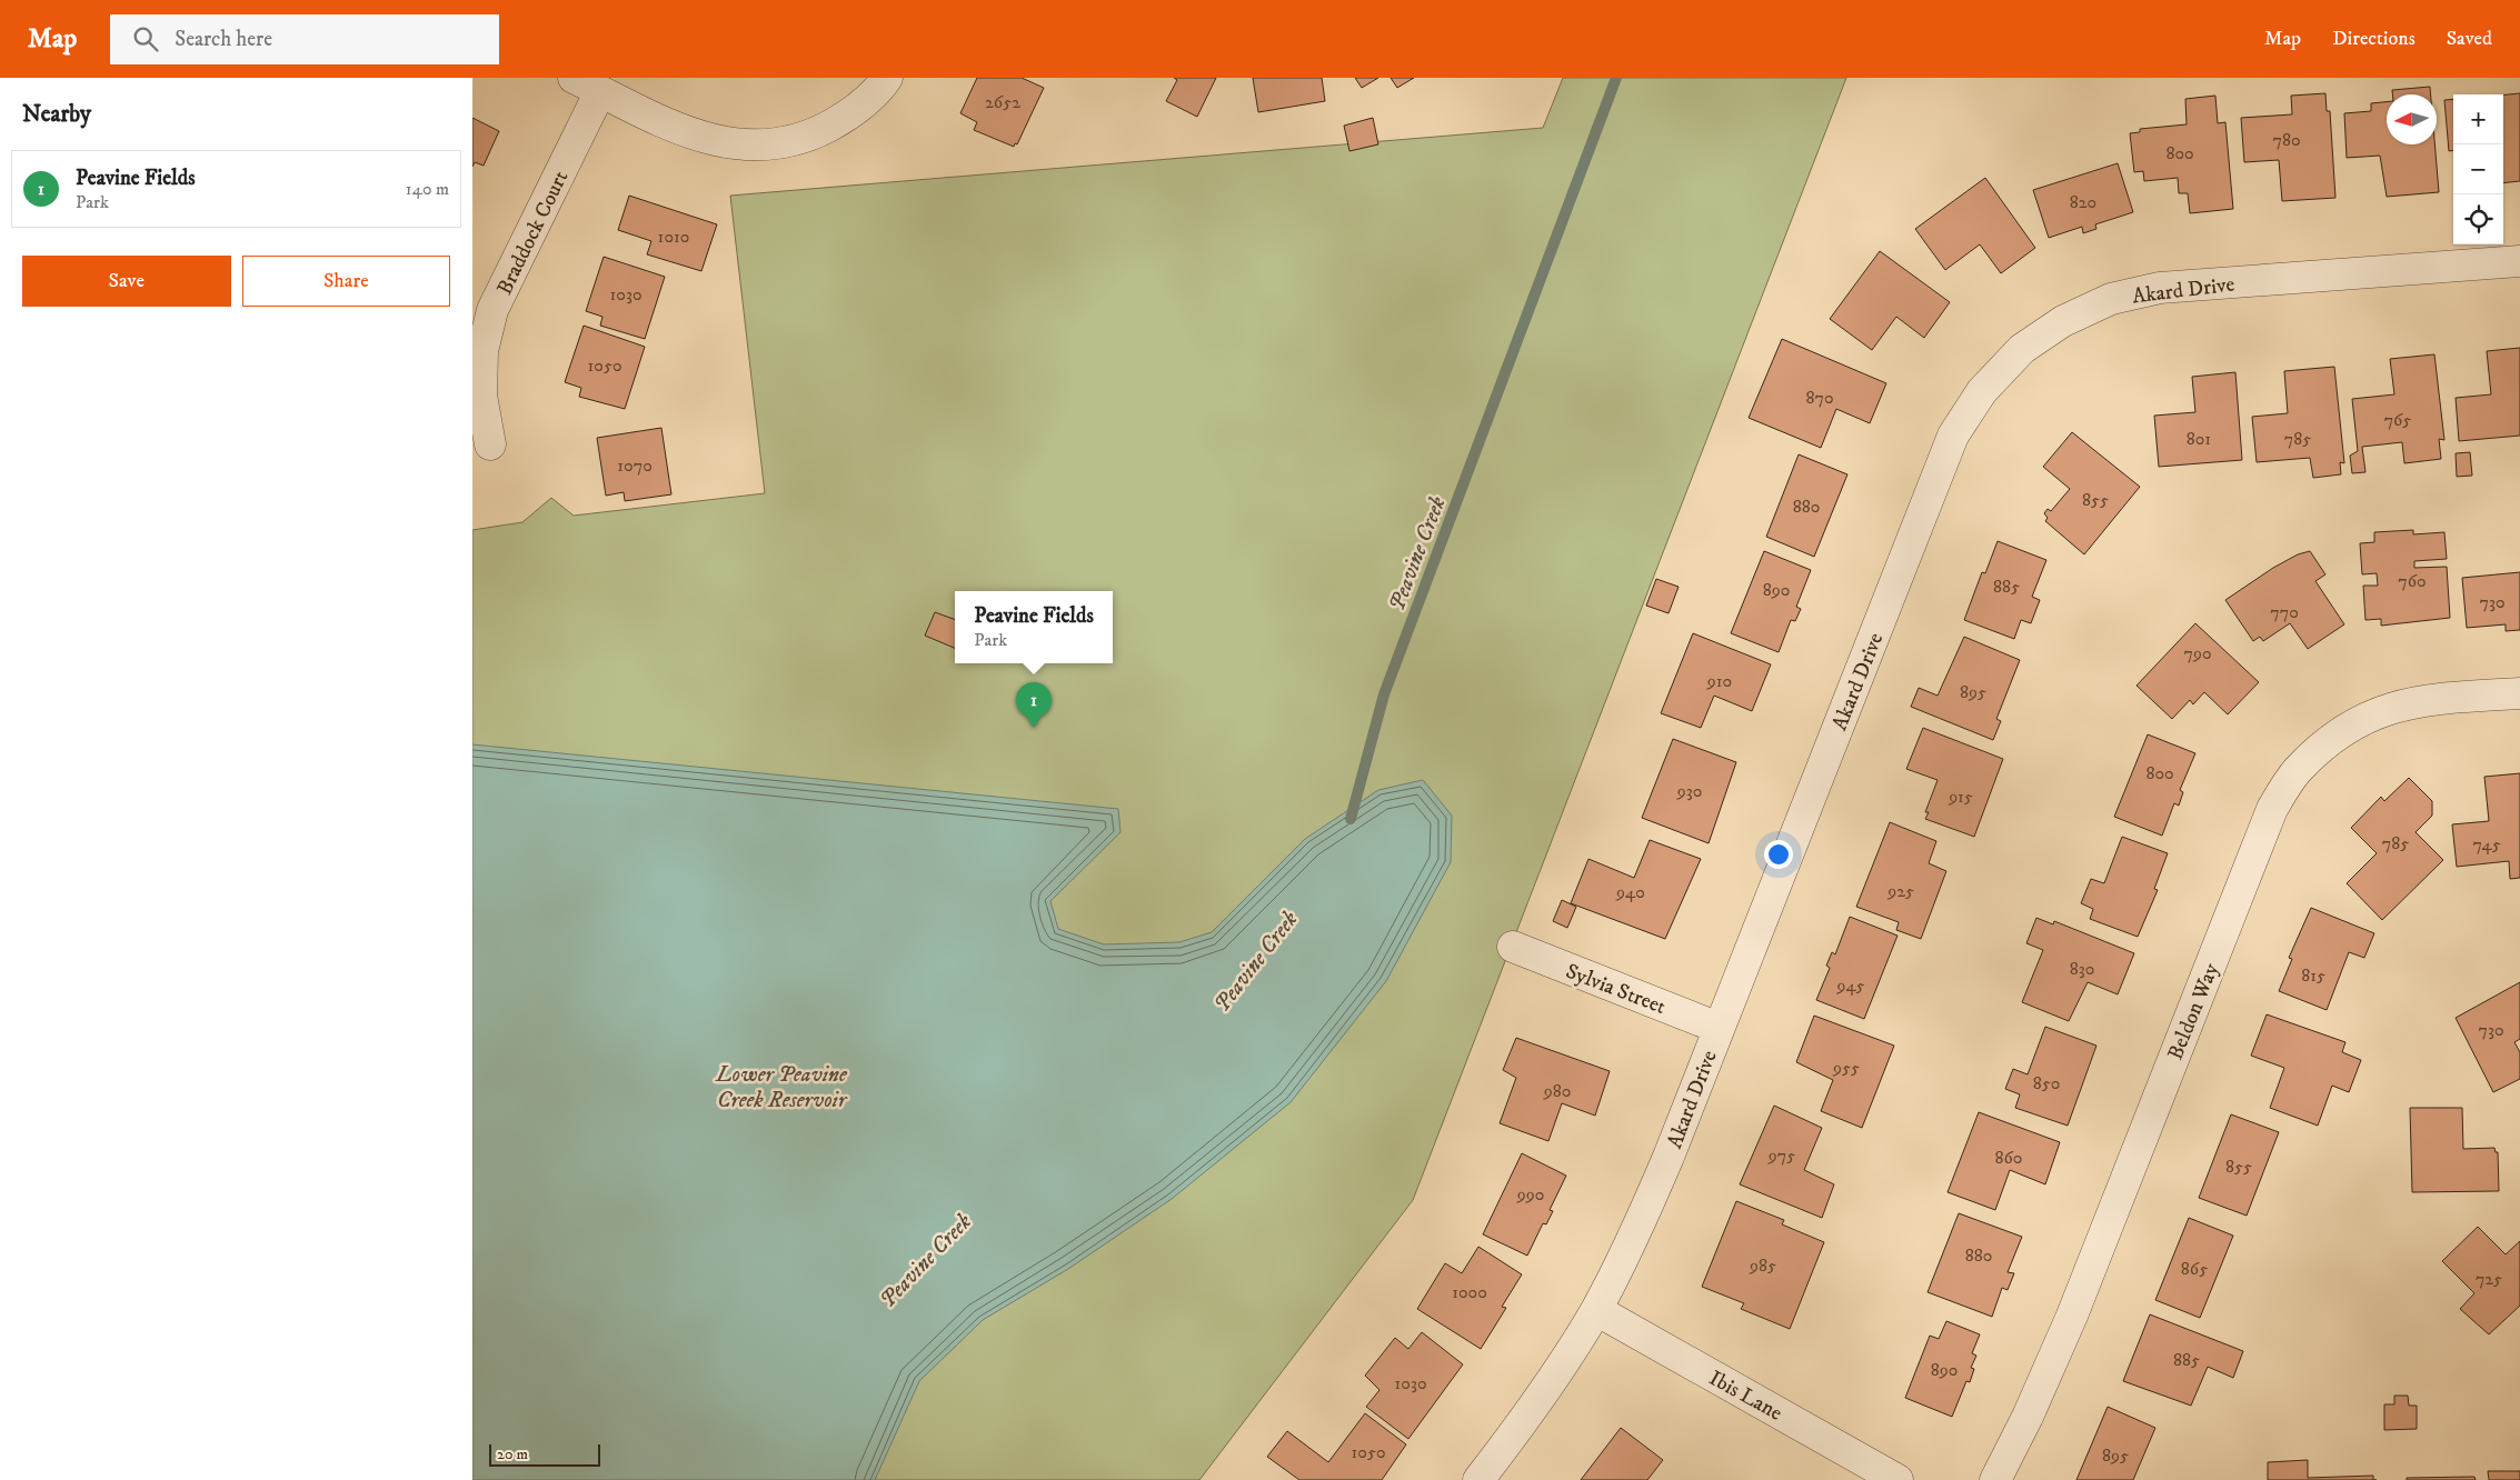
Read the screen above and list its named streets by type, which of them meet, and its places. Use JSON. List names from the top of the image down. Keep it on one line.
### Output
{"streets":{"street":["Braddock Court","Akard Drive","Sylvia Street","Beldon Way","Ibis Lane"]},"crossings":[["Akard Drive","Sylvia Street"],["Akard Drive","Ibis Lane"]],"water":["Peavine Creek","Lower Peavine Creek Reservoir"],"house_numbers":["2652","780","800","820","1010","1030","1050","870","765","801","785","1070","855","880","760","885","890","730","770","790","910","895","800","930","915","785","745","925","940","830","815","945","730","955","850","980","975","860","855","990","880","985","865","725","1000","885","890","1030","1050","895"],"scale_bar":"20 m","north":"left","page":{"header":"Map","search":"Search here","nav":["Map","Directions","Saved"],"heading":"Nearby","map_buttons":["+","−"],"list":[{"mark":"1","name":"Peavine Fields","note":"Park","value":"140 m"}],"buttons":["Save","Share"],"popup":["Peavine Fields","Park"],"pins":"1","scale":"20 m"}}
